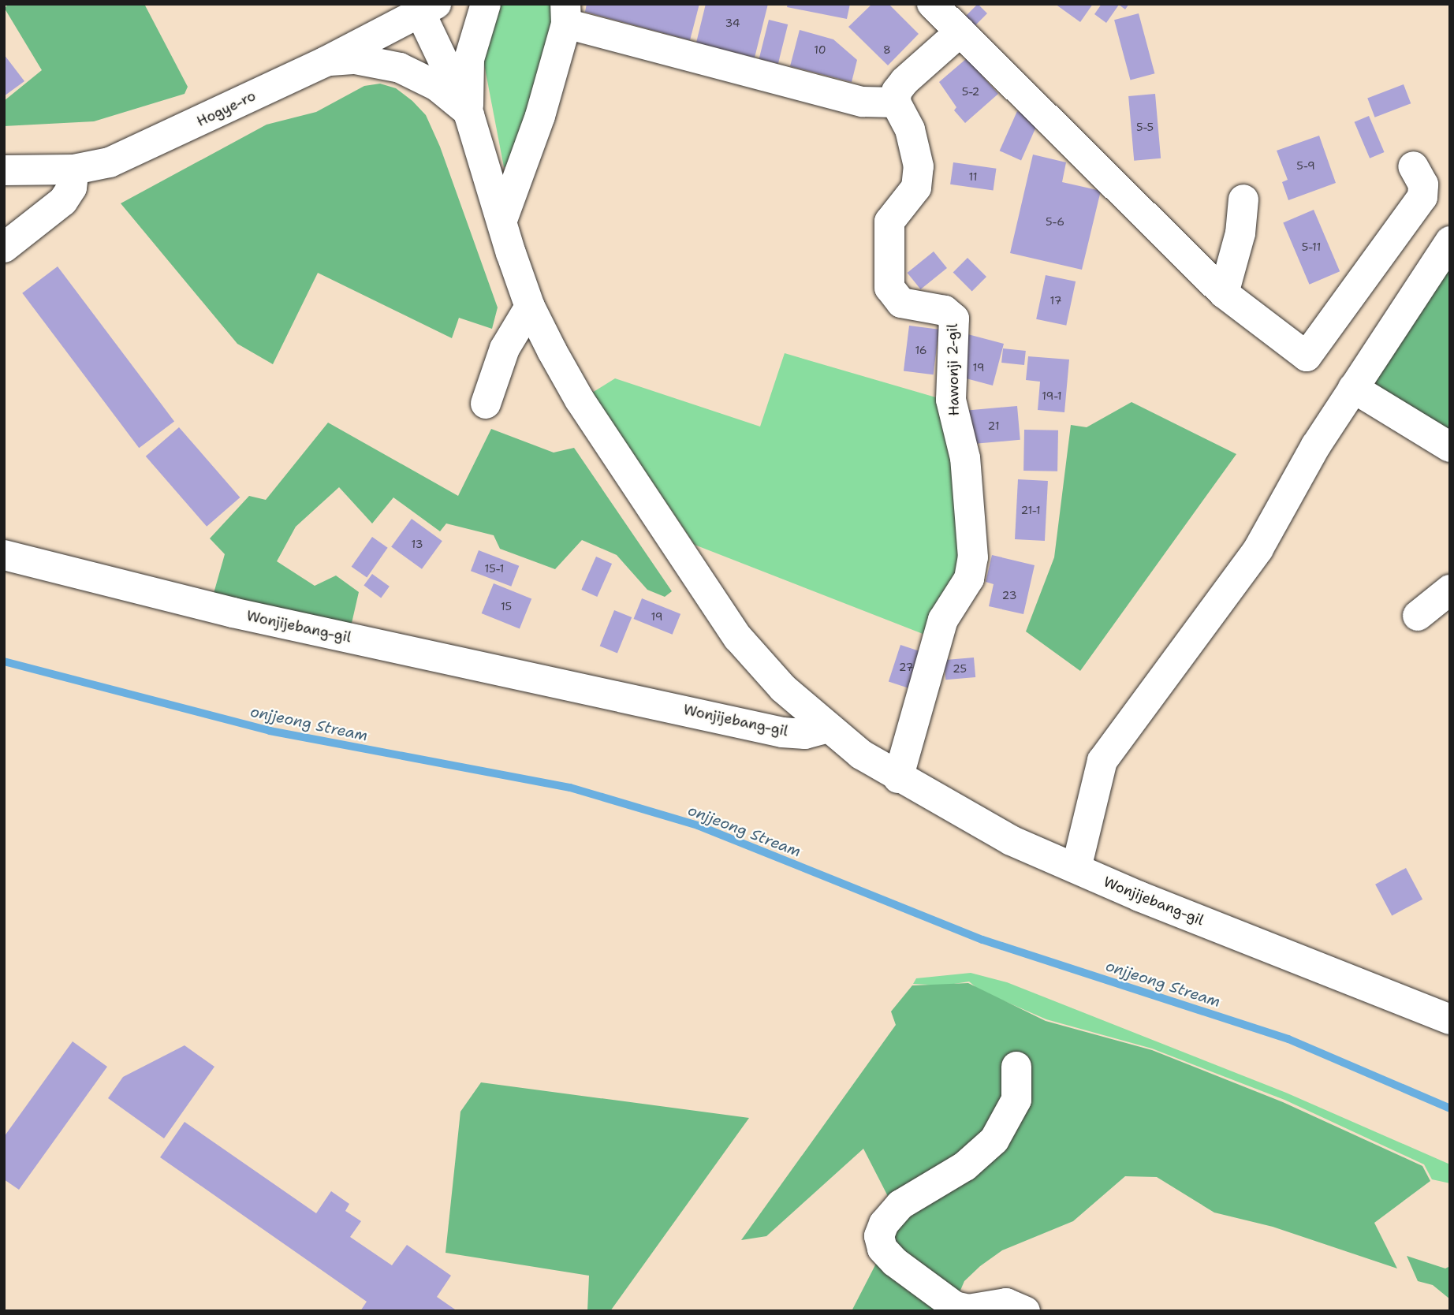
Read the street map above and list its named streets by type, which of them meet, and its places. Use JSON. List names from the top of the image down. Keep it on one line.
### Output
{"streets":{"street":["Hogye-ro","Hawonji 2-gil","Wonjijebang-gil"]},"crossings":[["Hawonji 2-gil","Wonjijebang-gil"]],"water":["onjjeong Stream"],"house_numbers":["34","10","8","5-2","5-5","5-9","11","5-6","5-11","17","16","19","19-1","21","21-1","13","15-1","23","15","19","27","25"]}
